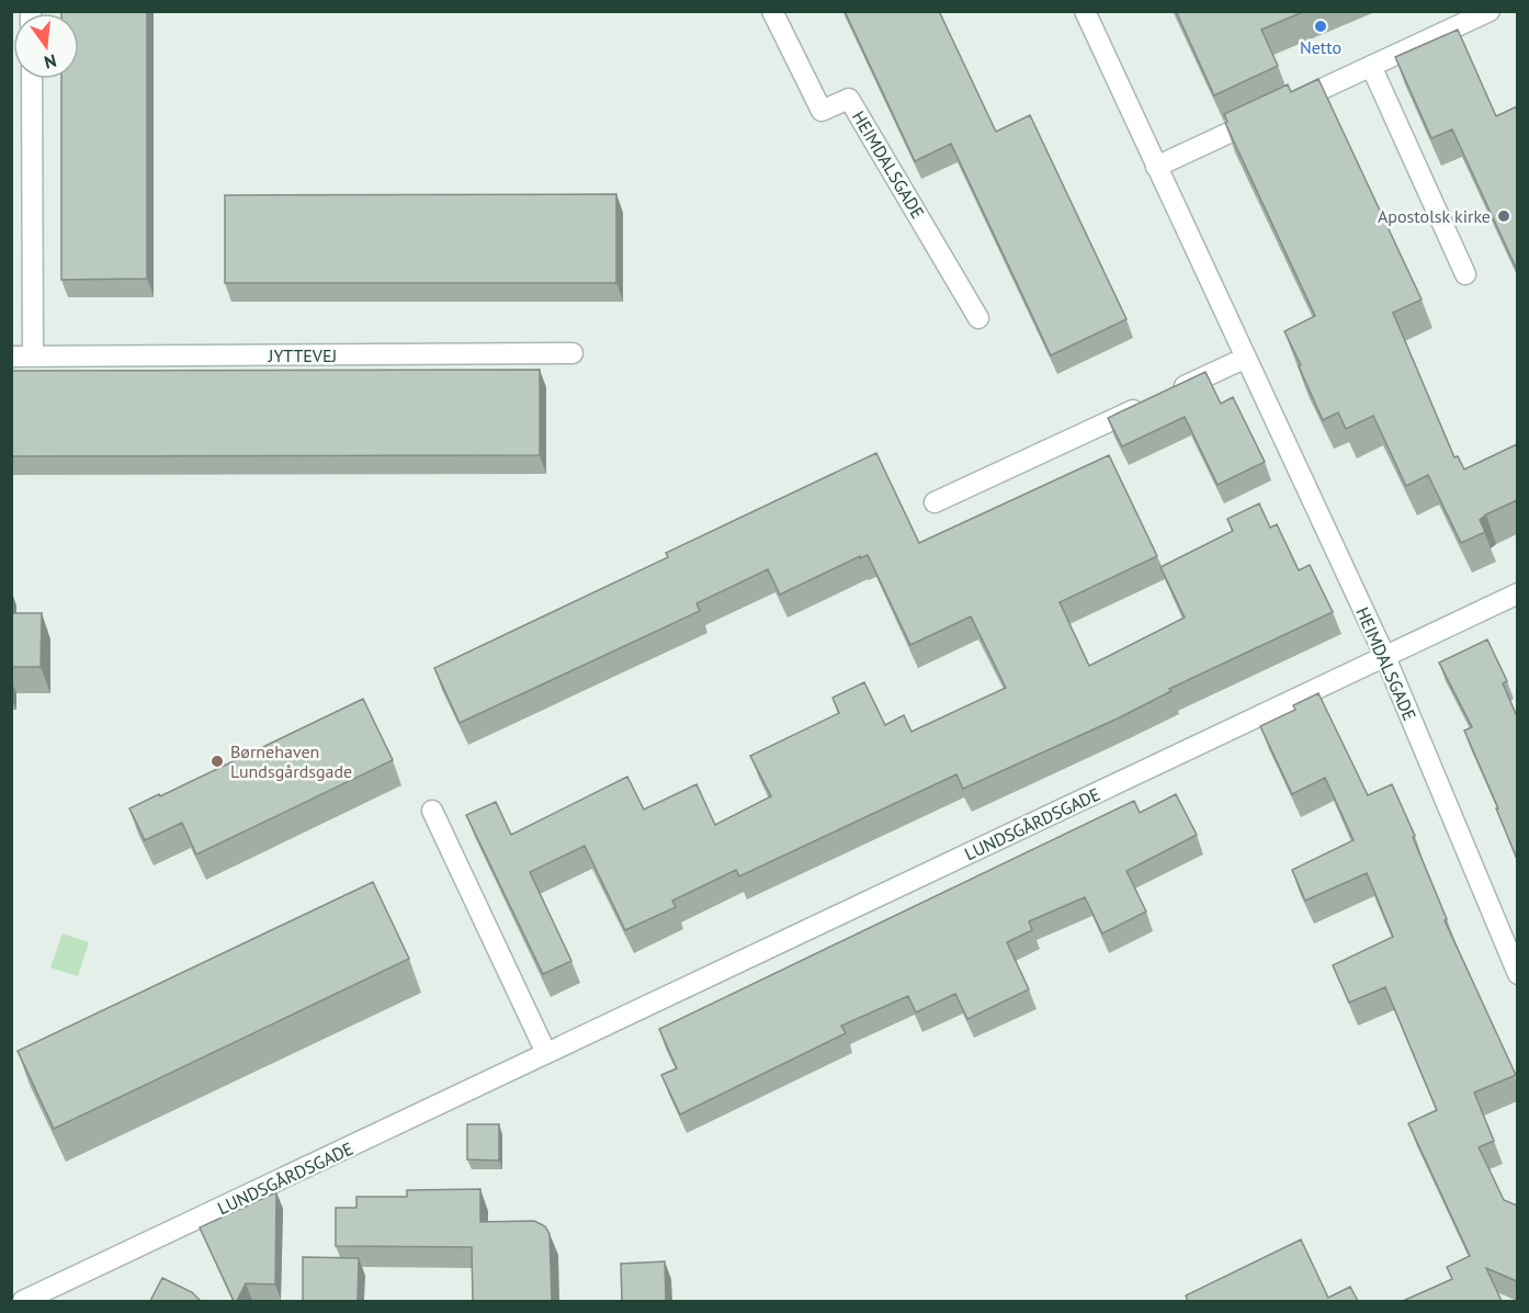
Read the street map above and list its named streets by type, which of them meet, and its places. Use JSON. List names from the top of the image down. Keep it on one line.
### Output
{"streets":{"street":["HEIMDALSGADE","JYTTEVEJ","LUNDSGÅRDSGADE"]},"crossings":[["HEIMDALSGADE","LUNDSGÅRDSGADE"]],"places":["Netto","Apostolsk kirke","Børnehaven Lundsgårdsgade"],"north":"bottom"}
